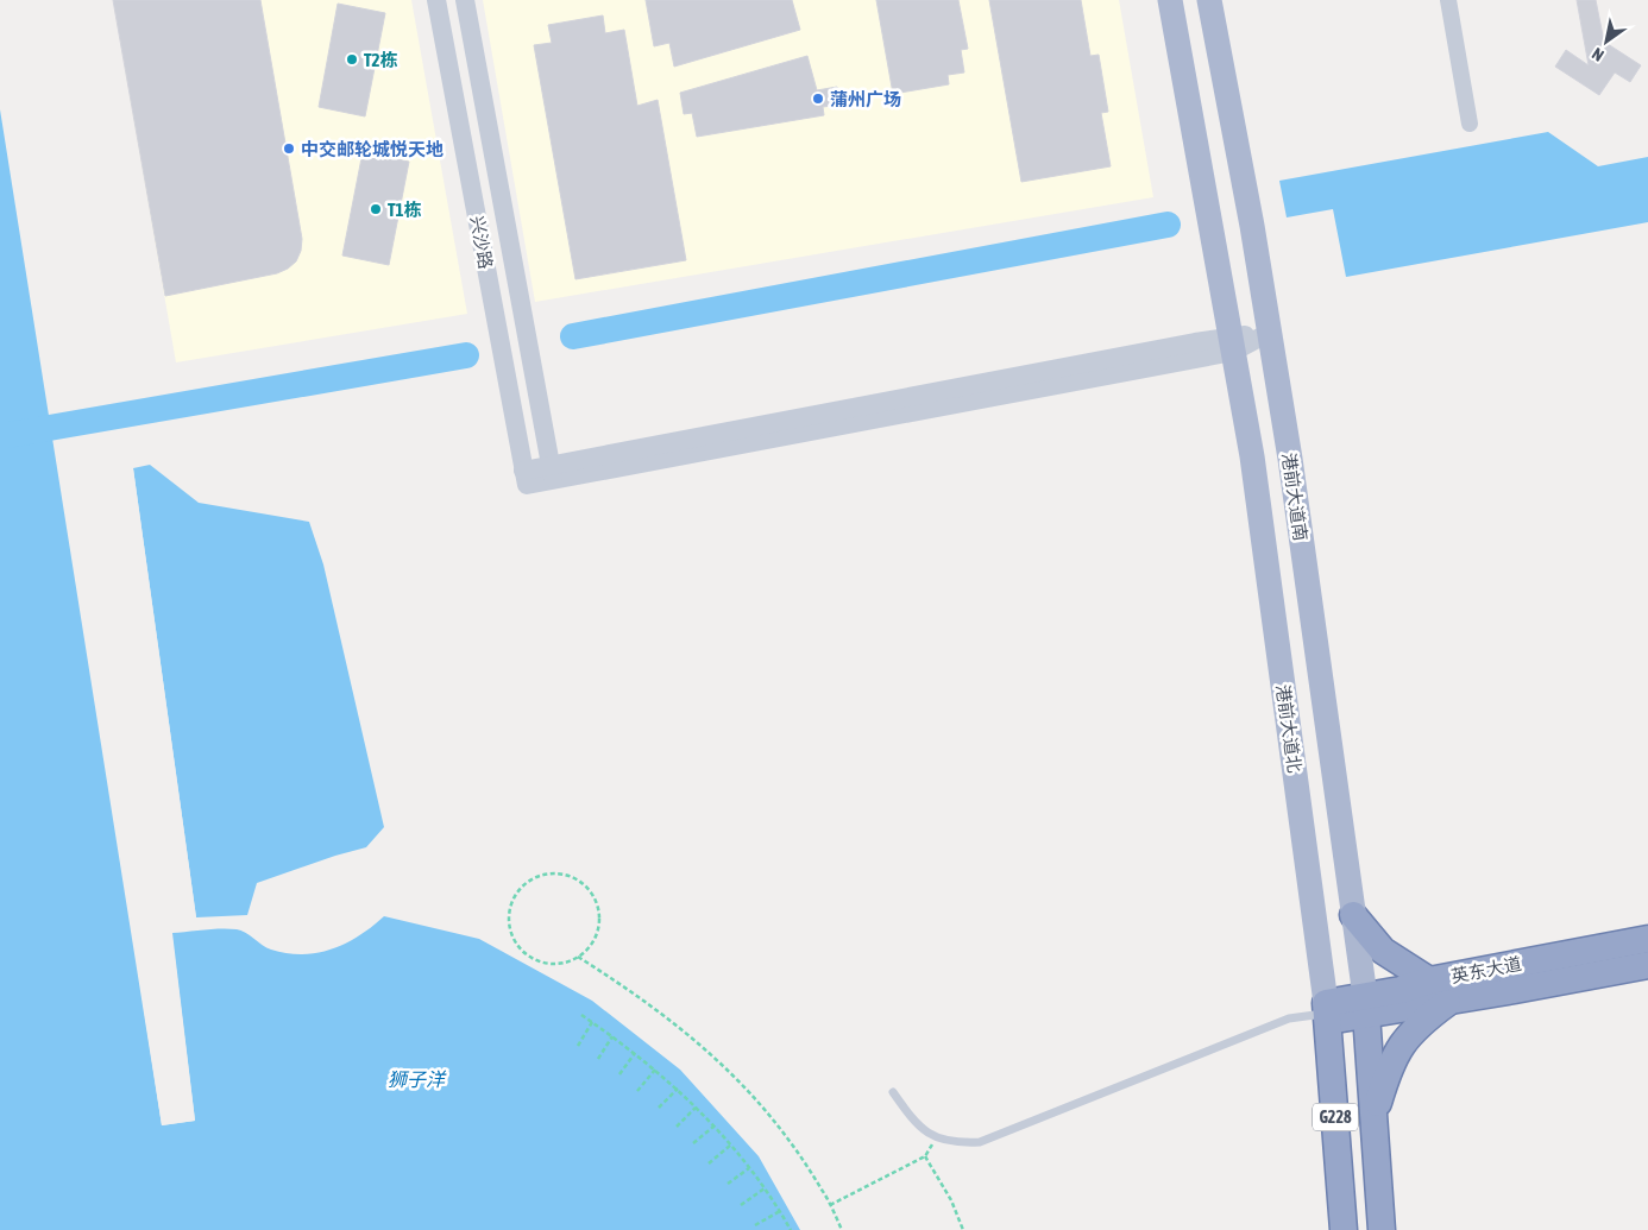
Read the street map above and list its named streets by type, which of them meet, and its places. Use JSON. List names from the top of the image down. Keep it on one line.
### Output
{"streets":{"highway":["港前大道北","英东大道","G228"],"main road":["港前大道南"],"street":["兴沙路"]},"crossings":[["港前大道南","英东大道"],["港前大道南","G228"],["港前大道北","英东大道"],["英东大道","G228"]],"water":["狮子洋"],"places":["T2栋","蒲州广场","中交邮轮城悦天地","T1栋"],"north":"bottom left"}
